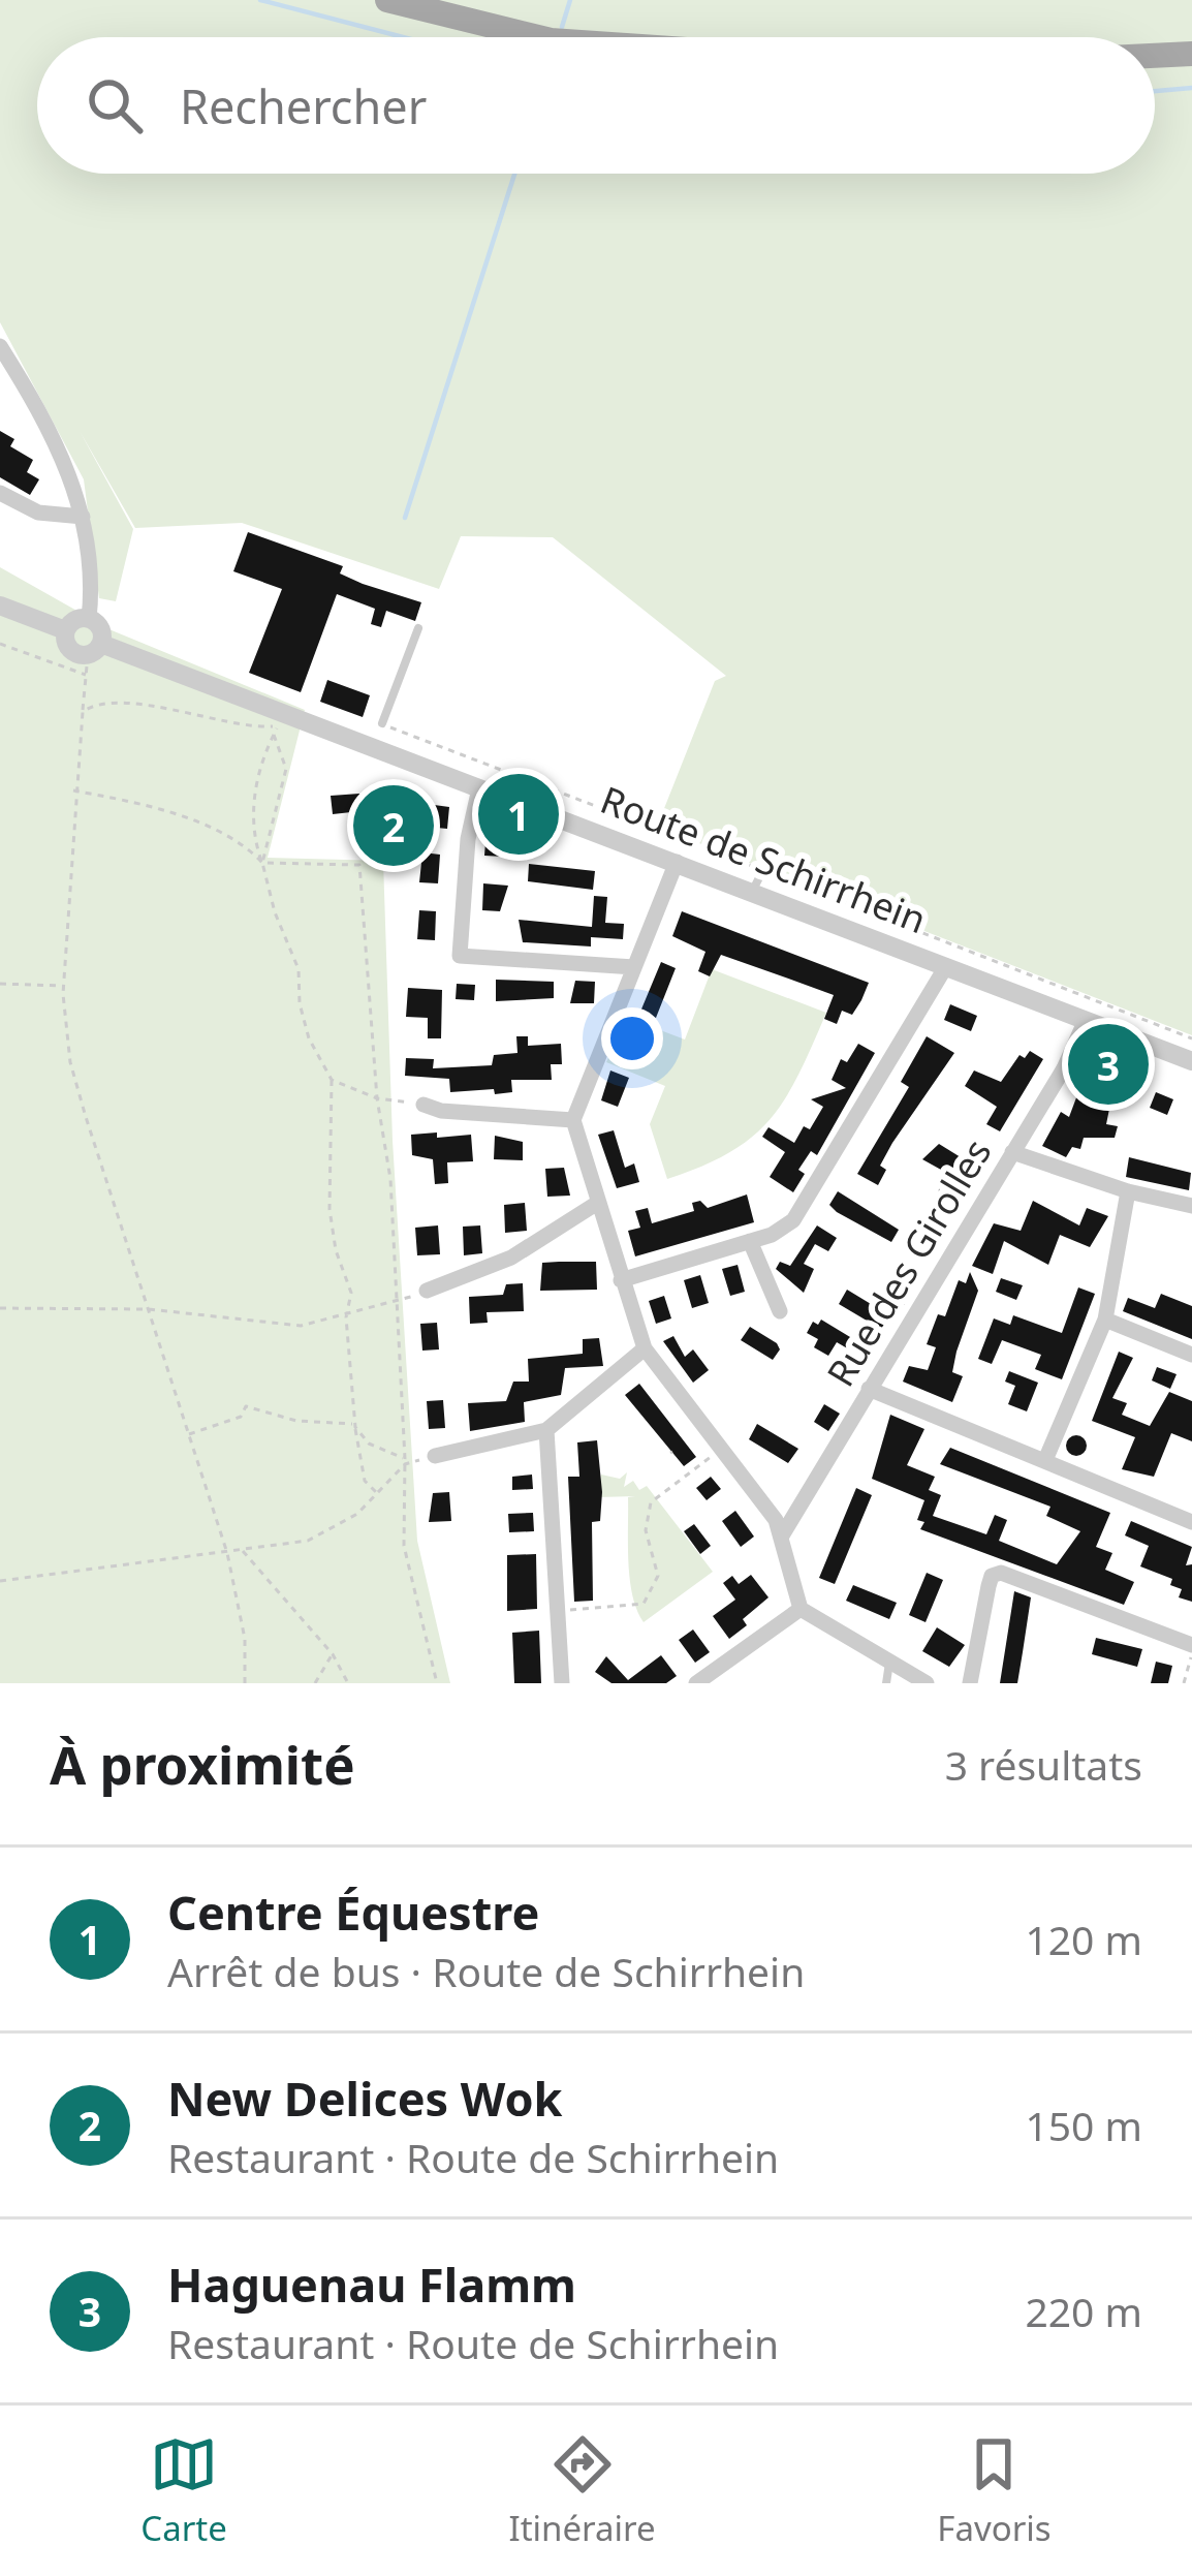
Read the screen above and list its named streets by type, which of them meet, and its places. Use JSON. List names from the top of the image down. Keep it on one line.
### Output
{"streets":{"street":["Route de Schirrhein","Rue des Girolles"]},"crossings":[["Route de Schirrhein","Rue des Girolles"]],"page":{"search":"Rechercher","pins":["1","2","3"],"heading":["À proximité","3 résultats"],"list":[{"mark":"1","name":"Centre Équestre","note":"Arrêt de bus · Route de Schirrhein","value":"120 m"},{"mark":"2","name":"New Delices Wok","note":"Restaurant · Route de Schirrhein","value":"150 m"},{"mark":"3","name":"Haguenau Flamm","note":"Restaurant · Route de Schirrhein","value":"220 m"}],"nav":["Carte","Itinéraire","Favoris"]}}
